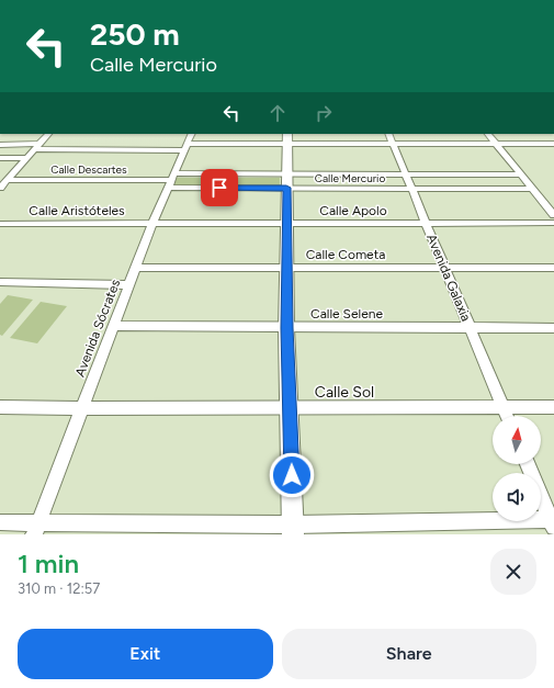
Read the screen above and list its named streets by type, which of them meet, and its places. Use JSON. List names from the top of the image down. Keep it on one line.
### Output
{"streets":{"street":["Calle Descartes","Calle Mercurio","Calle Aristóteles","Calle Apolo","Calle Cometa","Avenida Galaxia","Calle Selene","Avenida Sócrates","Calle Sol"]},"crossings":[["Calle Descartes","Calle Mercurio"],["Calle Descartes","Avenida Sócrates"],["Calle Mercurio","Avenida Galaxia"],["Calle Mercurio","Avenida Sócrates"],["Calle Aristóteles","Calle Apolo"],["Calle Aristóteles","Avenida Sócrates"],["Calle Apolo","Avenida Galaxia"],["Calle Apolo","Avenida Sócrates"],["Calle Cometa","Avenida Galaxia"],["Calle Cometa","Avenida Sócrates"],["Avenida Galaxia","Calle Selene"],["Avenida Galaxia","Calle Sol"],["Calle Selene","Avenida Sócrates"],["Avenida Sócrates","Calle Sol"]],"north":"top","page":{"turn":["250 m","Calle Mercurio"],"heading":["1 min","310 m · 12:57"],"buttons":["Exit","Share"]}}
